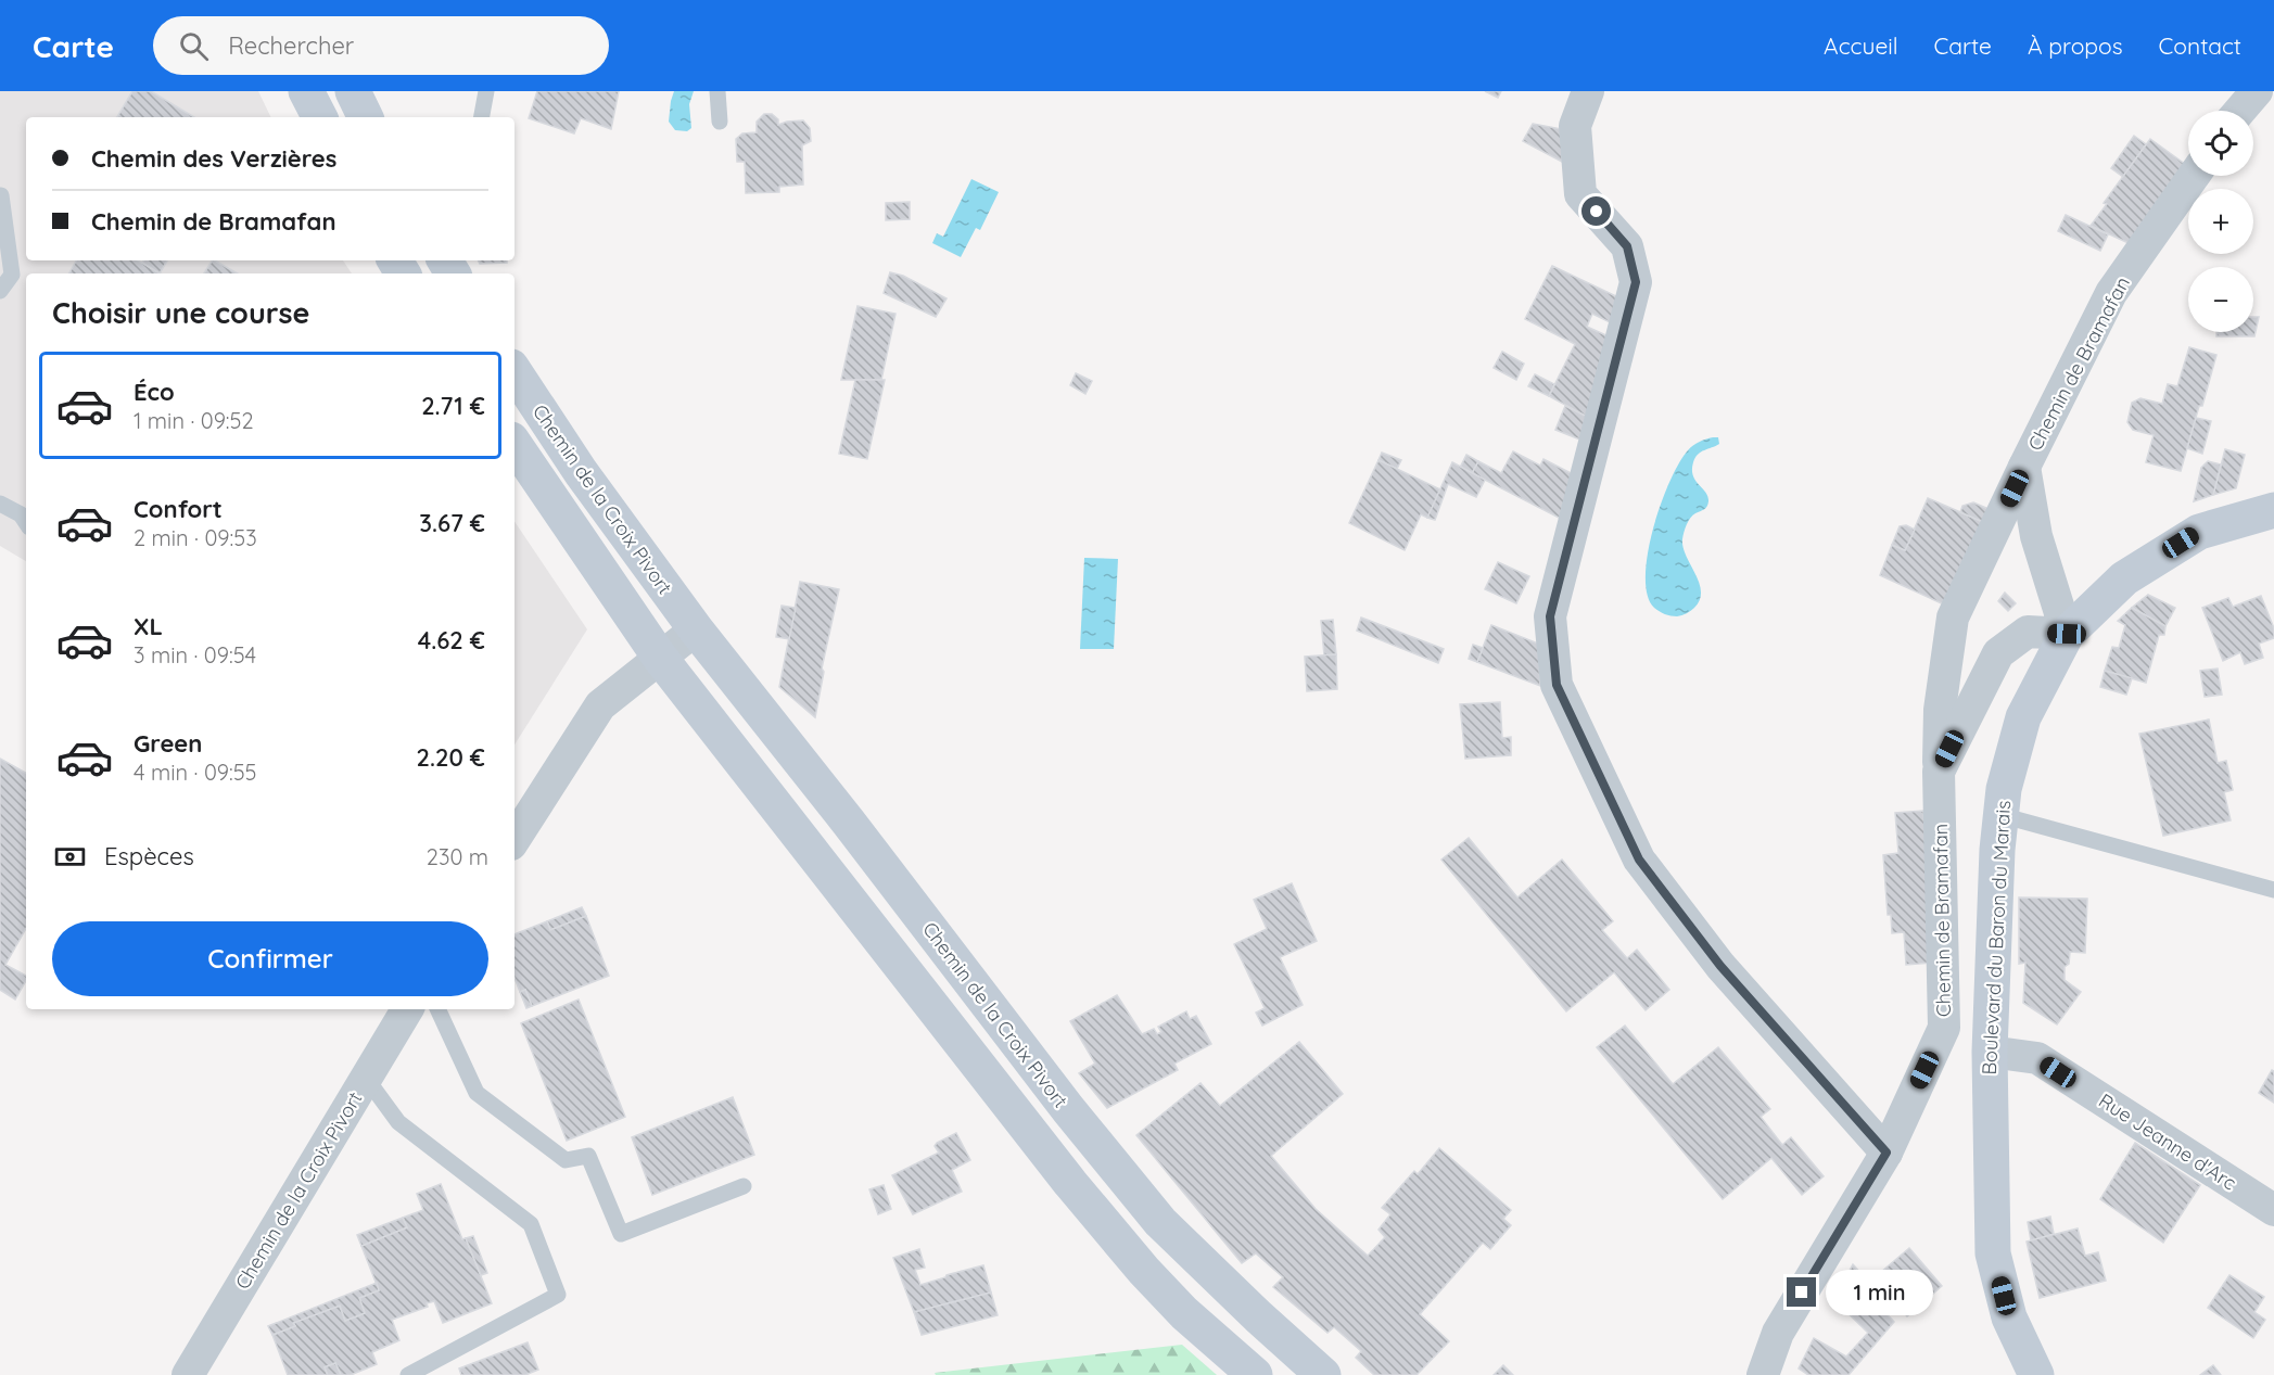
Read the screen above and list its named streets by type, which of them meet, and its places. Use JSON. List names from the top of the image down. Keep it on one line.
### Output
{"streets":{"main road":["Chemin de la Croix Pivort","Boulevard du Baron du Marais"],"street":["Chemin de Bramafan","Rue Jeanne d'Arc"]},"crossings":[["Chemin de Bramafan","Boulevard du Baron du Marais"],["Boulevard du Baron du Marais","Rue Jeanne d'Arc"]],"page":{"header":"Carte","search":"Rechercher","nav":["Accueil","Carte","À propos","Contact"],"map_buttons":["+","−"],"banner":["Chemin des Verzières","Chemin de Bramafan"],"heading":"Choisir une course","list":[{"name":"Éco","note":"1 min · 09:52","value":"2.71 €"},{"name":"Confort","note":"2 min · 09:53","value":"3.67 €"},{"name":"XL","note":"3 min · 09:54","value":"4.62 €"},{"name":"Green","note":"4 min · 09:55","value":"2.20 €"}],"pay":["Espèces","230 m"],"buttons":"Confirmer","bubble":"1 min"}}
